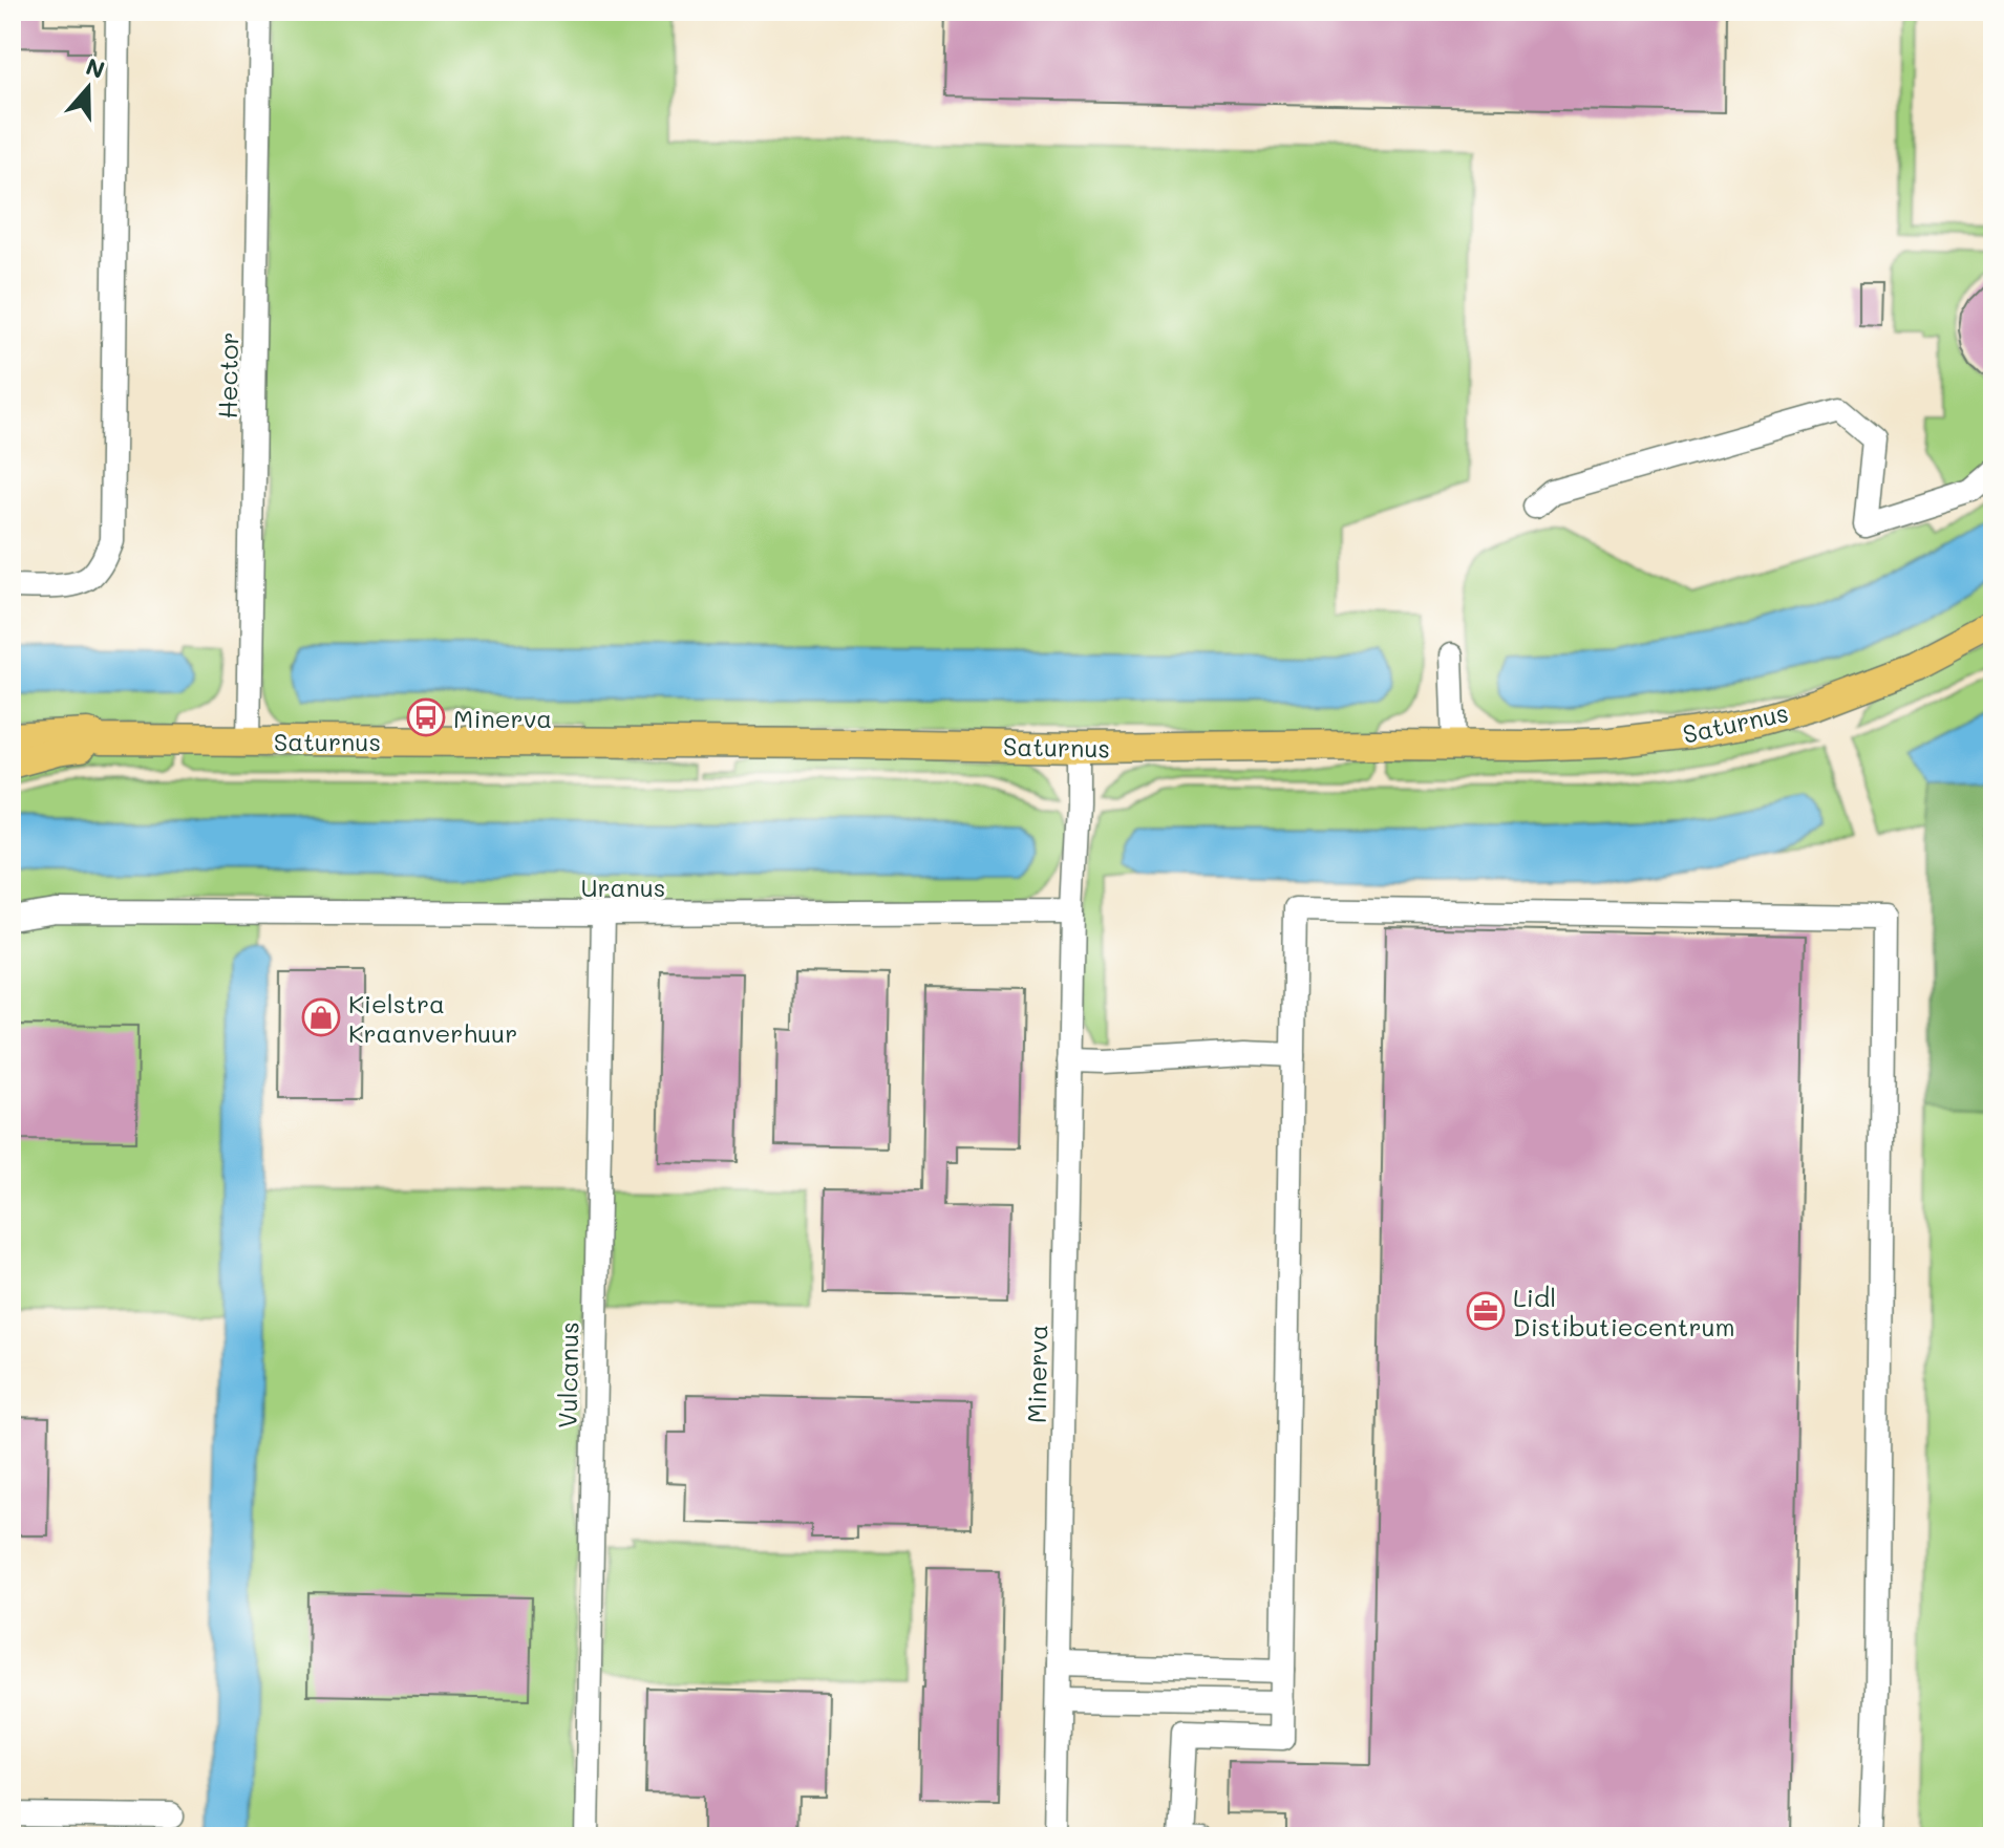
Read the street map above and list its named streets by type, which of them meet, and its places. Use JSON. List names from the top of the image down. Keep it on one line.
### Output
{"streets":{"main road":["Saturnus"],"street":["Hector","Uranus","Minerva","Vulcanus"]},"crossings":[["Hector","Saturnus"],["Uranus","Minerva"],["Uranus","Vulcanus"]],"places":{"bus stop":["Minerva"],"shop":["Kielstra Kraanverhuur"],"office":["Lidl Distibutiecentrum"]},"north":"top"}
